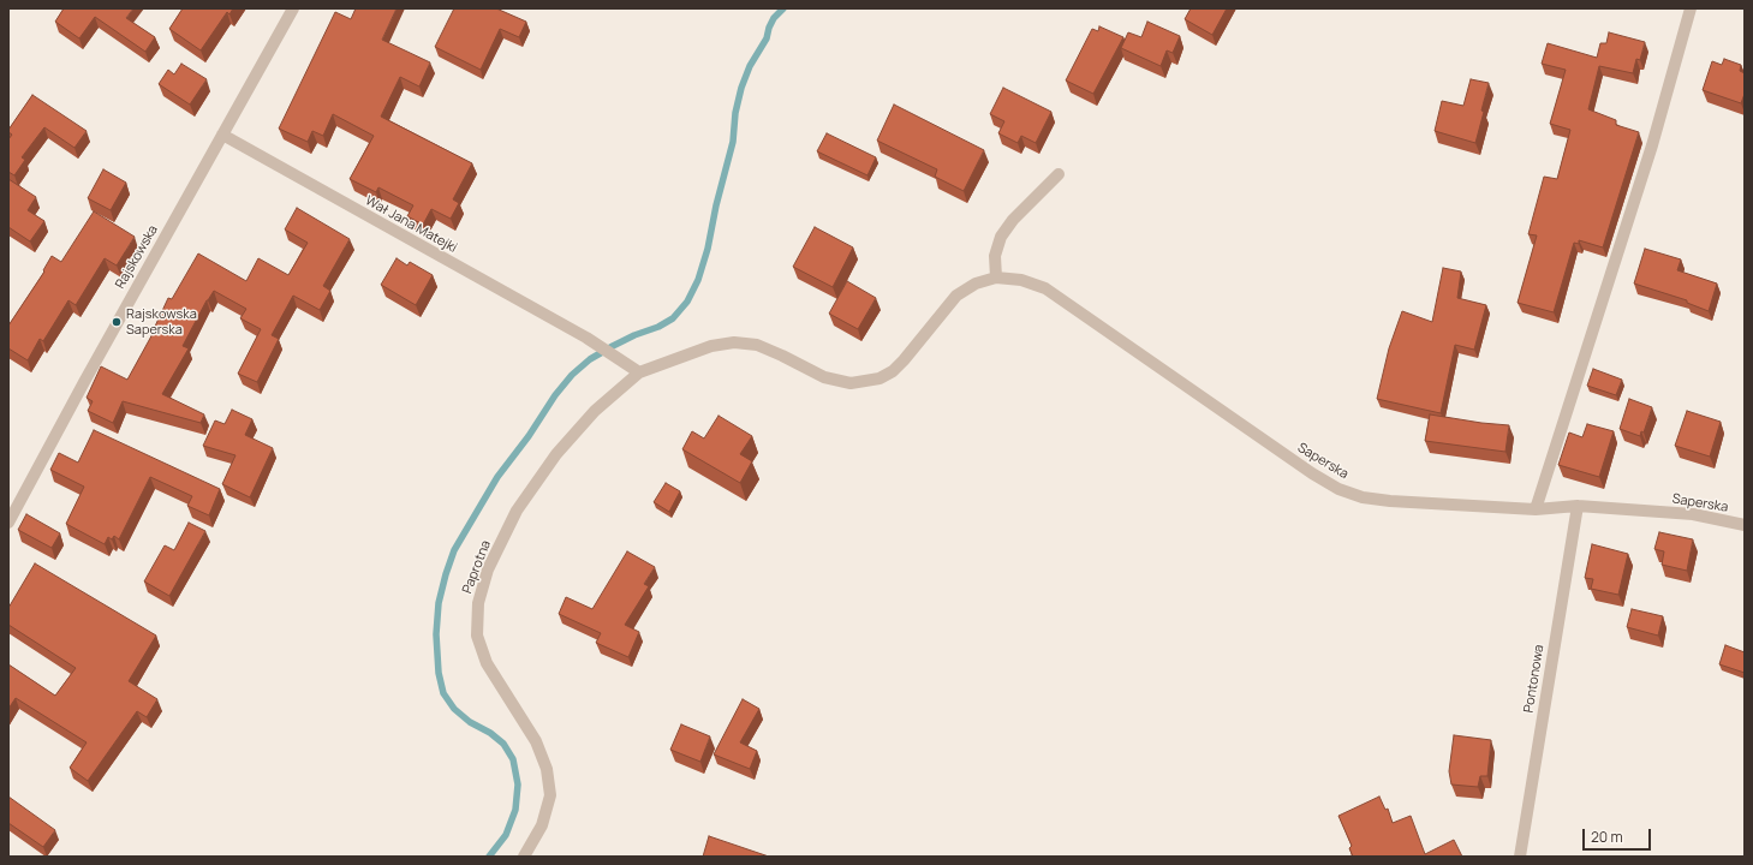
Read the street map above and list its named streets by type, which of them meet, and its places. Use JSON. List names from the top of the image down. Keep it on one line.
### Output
{"streets":{"street":["Wał Jana Matejki","Rajskowska","Saperska","Paprotna","Pontonowa"]},"crossings":[["Wał Jana Matejki","Rajskowska"],["Wał Jana Matejki","Paprotna"],["Saperska","Pontonowa"]],"places":["Rajskowska Saperska"],"scale_bar":"20 m"}
